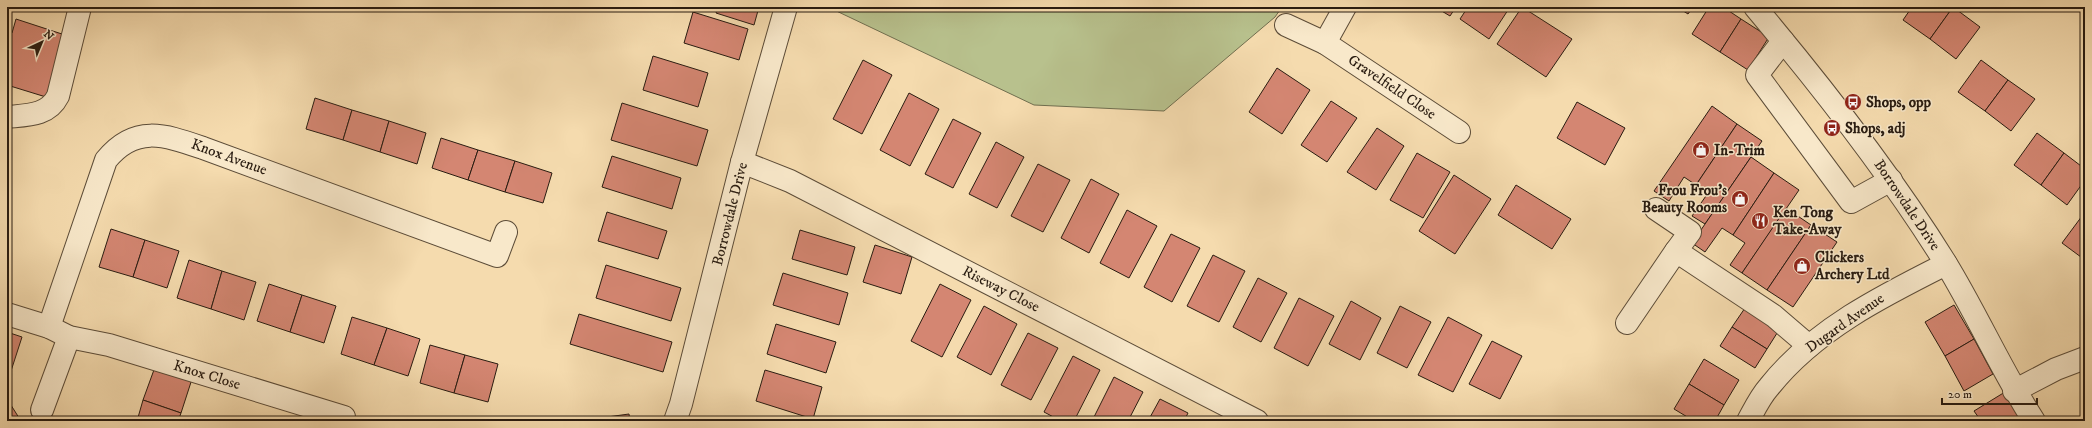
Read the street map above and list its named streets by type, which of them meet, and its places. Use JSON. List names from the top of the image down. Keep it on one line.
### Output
{"streets":{"street":["Gravelfield Close","Knox Avenue","Borrowdale Drive","Riseway Close","Dugard Avenue","Knox Close"]},"crossings":[["Knox Avenue","Knox Close"],["Borrowdale Drive","Riseway Close"],["Borrowdale Drive","Dugard Avenue"]],"places":{"bus stop":["Shops, opp","Shops, adj"],"shop":["In-Trim","Frou Frou's Beauty Rooms","Clickers Archery Ltd"],"restaurant":["Ken Tong Take-Away"]},"scale_bar":"20 m","north":"top right"}
